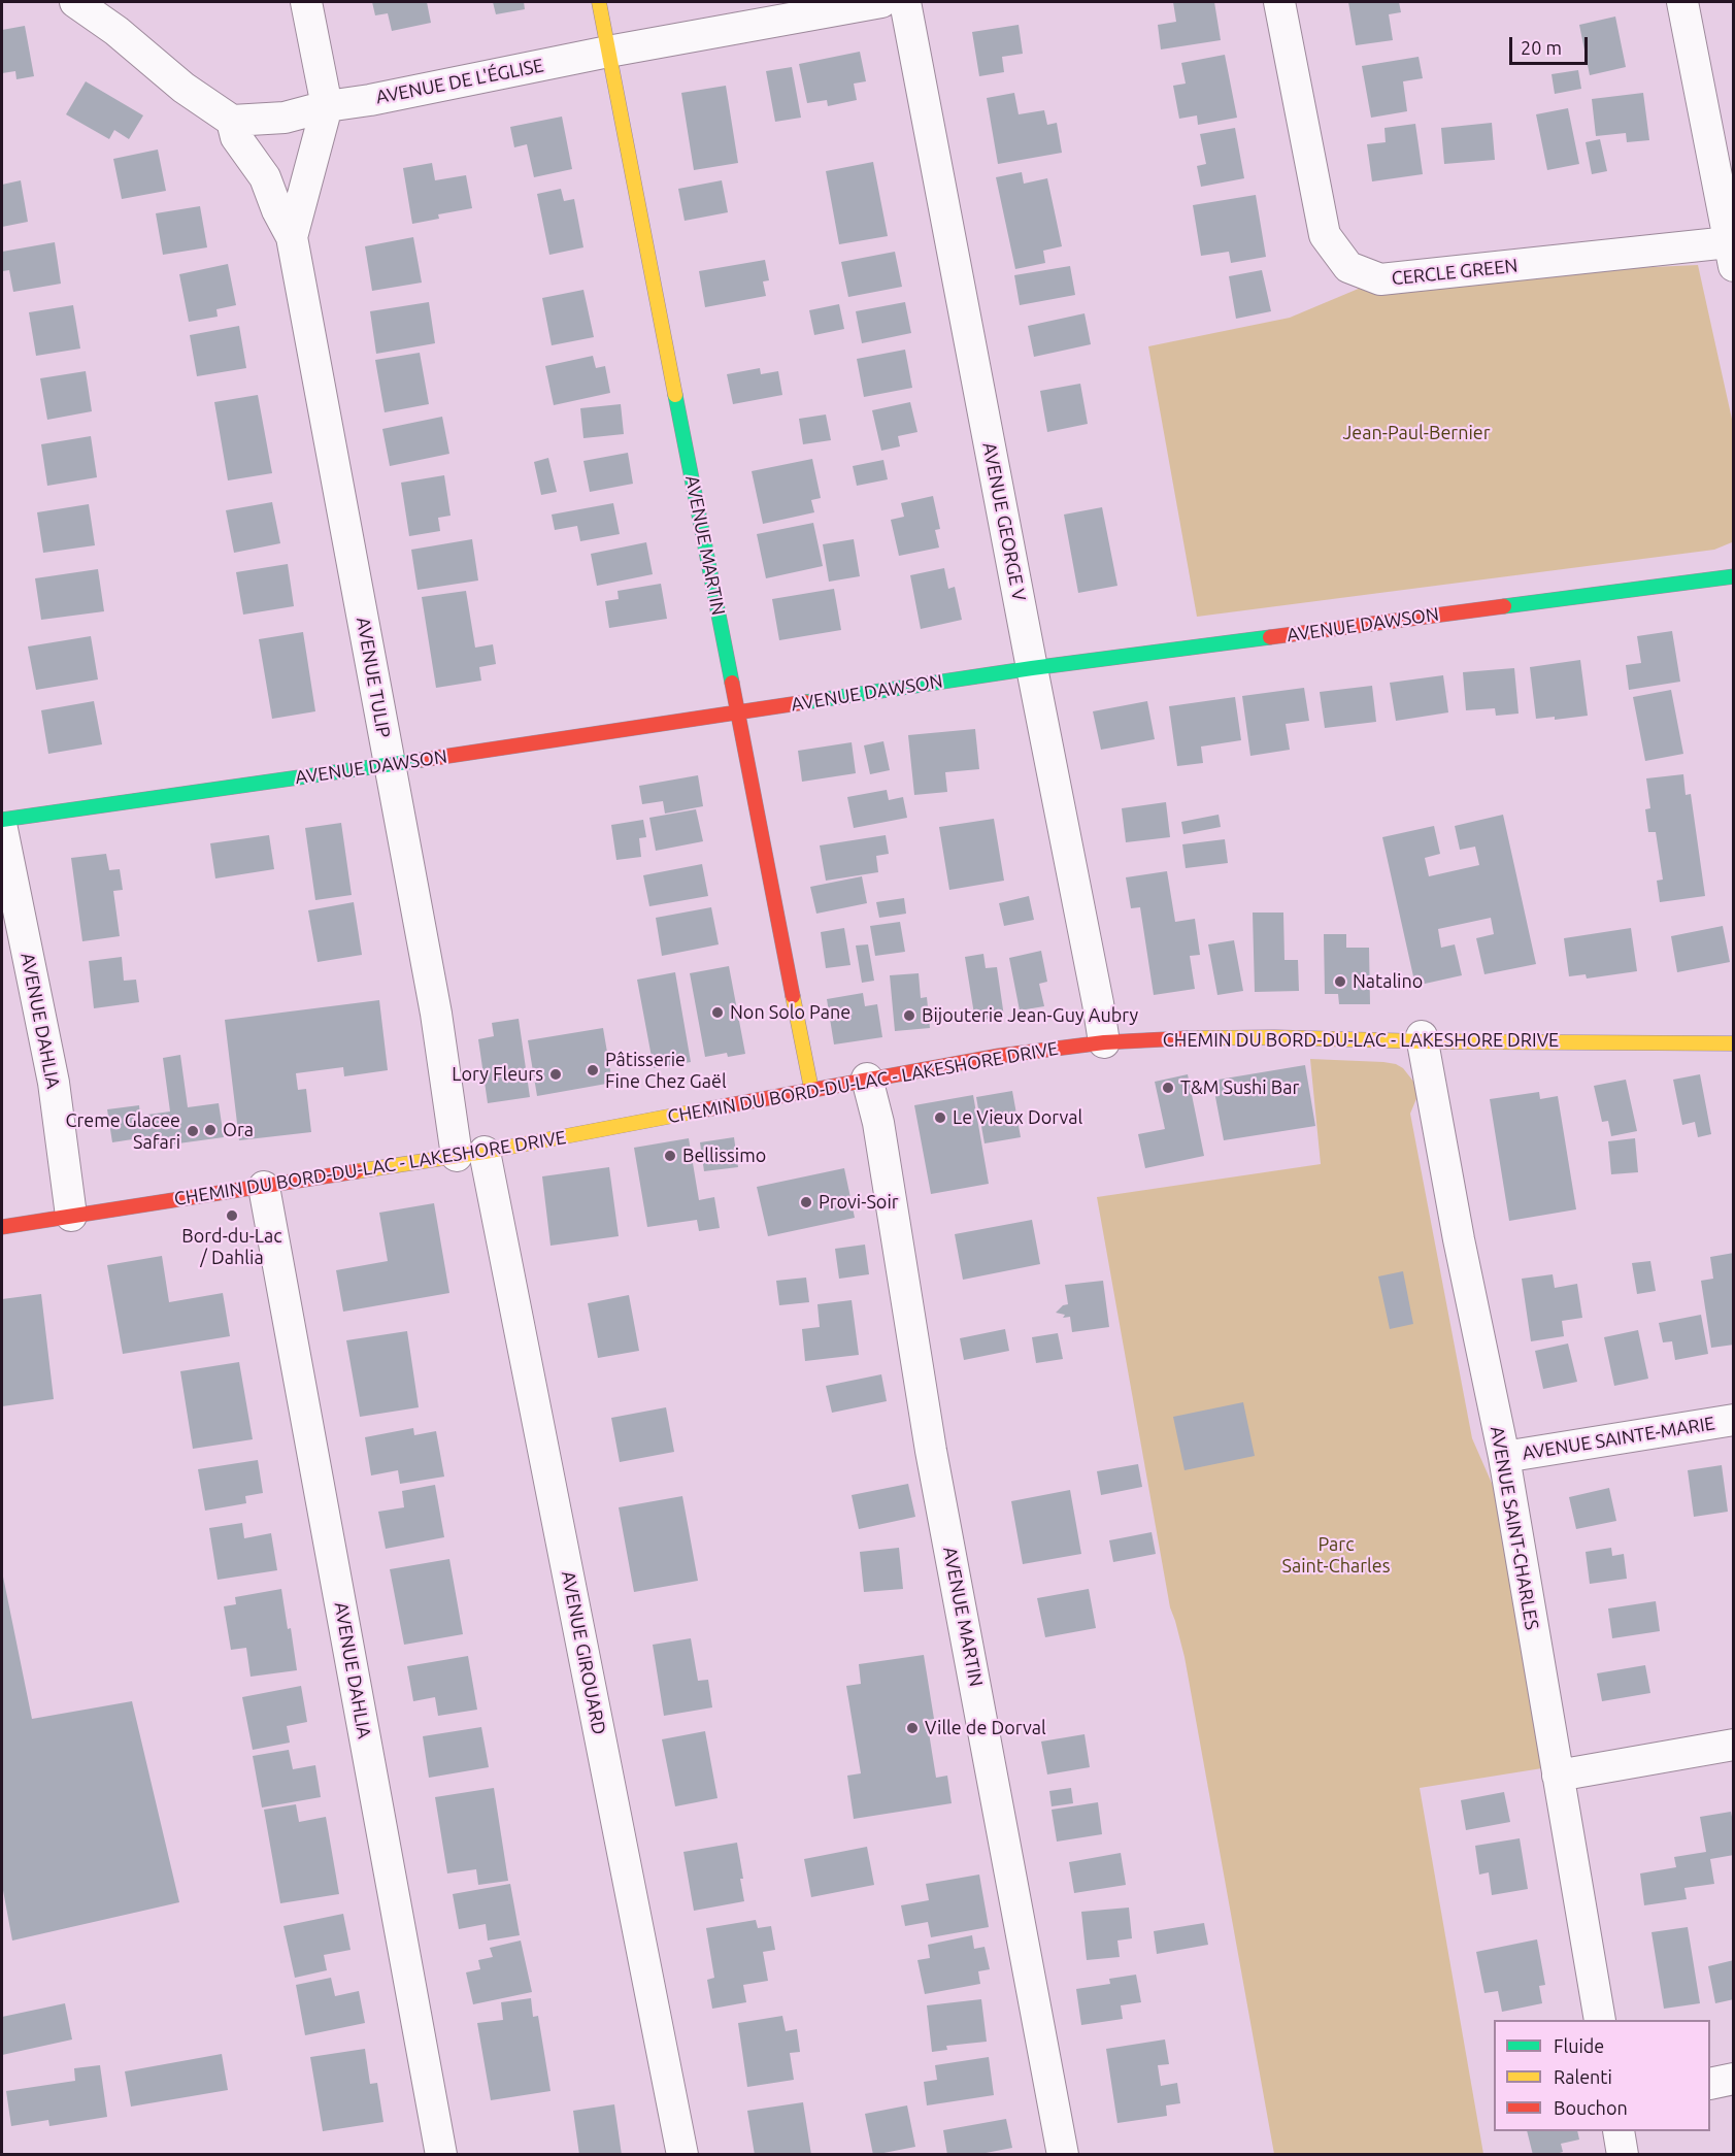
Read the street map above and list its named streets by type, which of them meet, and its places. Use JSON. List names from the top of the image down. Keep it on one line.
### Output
{"streets":{"street":["AVENUE DE L'ÉGLISE","CERCLE GREEN","AVENUE GEORGE V","AVENUE MARTIN","AVENUE DAWSON","AVENUE TULIP","AVENUE DAHLIA","CHEMIN DU BORD-DU-LAC - LAKESHORE DRIVE","AVENUE SAINTE-MARIE","AVENUE SAINT-CHARLES","AVENUE GIROUARD"]},"crossings":[["AVENUE DE L'ÉGLISE","AVENUE MARTIN"],["AVENUE DE L'ÉGLISE","AVENUE TULIP"],["AVENUE GEORGE V","AVENUE DAWSON"],["AVENUE GEORGE V","CHEMIN DU BORD-DU-LAC - LAKESHORE DRIVE"],["AVENUE MARTIN","AVENUE DAWSON"],["AVENUE MARTIN","CHEMIN DU BORD-DU-LAC - LAKESHORE DRIVE"],["AVENUE DAWSON","AVENUE TULIP"],["AVENUE TULIP","CHEMIN DU BORD-DU-LAC - LAKESHORE DRIVE"],["AVENUE TULIP","AVENUE GIROUARD"],["AVENUE DAHLIA","CHEMIN DU BORD-DU-LAC - LAKESHORE DRIVE"],["CHEMIN DU BORD-DU-LAC - LAKESHORE DRIVE","AVENUE SAINT-CHARLES"],["CHEMIN DU BORD-DU-LAC - LAKESHORE DRIVE","AVENUE GIROUARD"],["AVENUE SAINTE-MARIE","AVENUE SAINT-CHARLES"]],"parks":["Jean-Paul-Bernier","Parc Saint-Charles"],"places":["Natalino","Non Solo Pane","Bijouterie Jean-Guy Aubry","Pâtisserie Fine Chez Gaël","Lory Fleurs","T&M Sushi Bar","Le Vieux Dorval","Ora","Creme Glacee Safari","Bellissimo","Provi-Soir","Bord-du-Lac / Dahlia","Ville de Dorval"],"legend":["Fluide","Ralenti","Bouchon"],"scale_bar":"20 m"}
